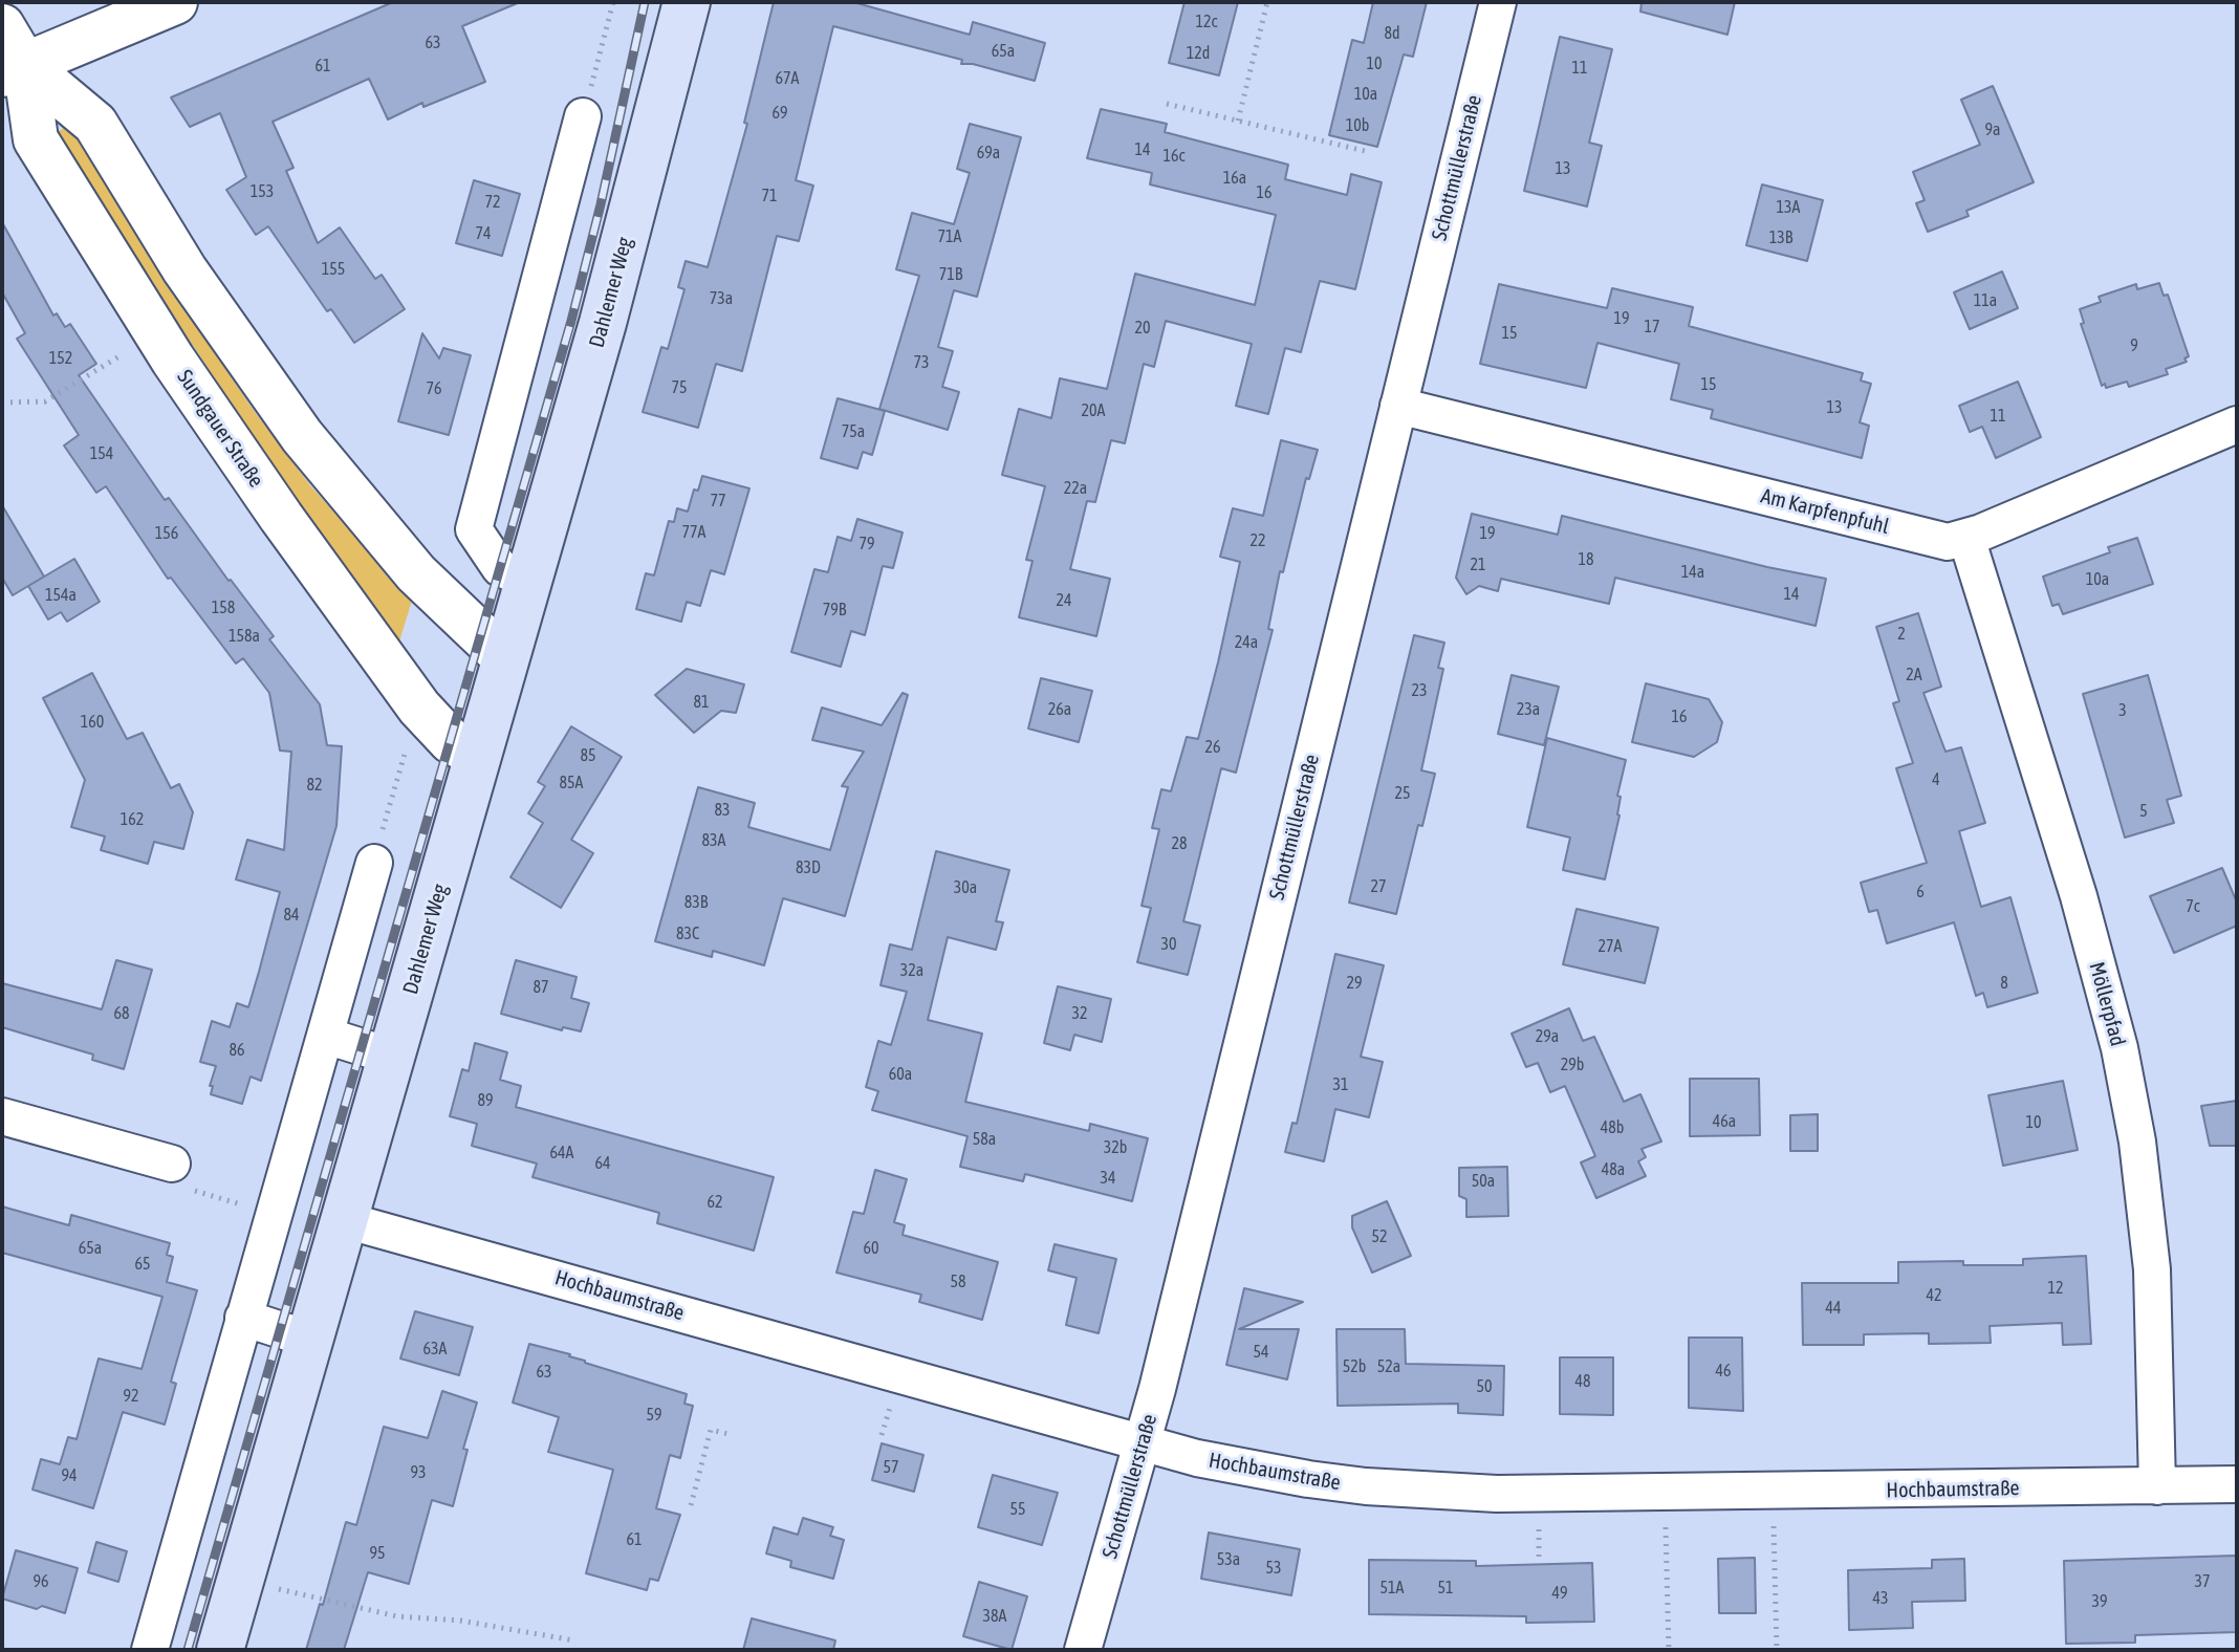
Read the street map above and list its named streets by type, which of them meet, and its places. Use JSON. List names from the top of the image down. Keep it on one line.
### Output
{"streets":{"main road":["Dahlemer Weg"],"street":["Schottmüllerstraße","Sundgauer Straße","Am Karpfenpfuhl","Möllerpfad","Hochbaumstraße"]},"crossings":[["Schottmüllerstraße","Am Karpfenpfuhl"],["Schottmüllerstraße","Hochbaumstraße"],["Dahlemer Weg","Sundgauer Straße"],["Dahlemer Weg","Hochbaumstraße"],["Am Karpfenpfuhl","Möllerpfad"],["Möllerpfad","Hochbaumstraße"]],"house_numbers":["12c","8d","63","65a","12d","10","61","11","67A","10a","69","10b","9a","14","69a","16c","13","16a","153","16","71","72","13A","74","71A","13B","155","71B","73a","11a","19","17","20","15","9","152","73","15","75","76","13","20A","11","75a","154","22a","77","77A","156","19","22","79","18","21","14a","10a","14","154a","24","158","79B","2","158a","24a","2A","23","81","26a","23a","3","16","160","26","85","4","85A","82","25","83","5","162","83A","28","83D","27","30a","6","83B","7c","84","83C","30","27A","32a","29","8","87","68","32","29a","86","29b","60a","31","89","46a","10","48b","58a","32b","64A","64","48a","34","50a","62","52","65a","60","65","58","12","42","44","63A","54","52b","52a","46","63","48","50","92","59","57","93","94","55","61","95","53a","53","96","37","51A","51","49","43","39","38A"]}
